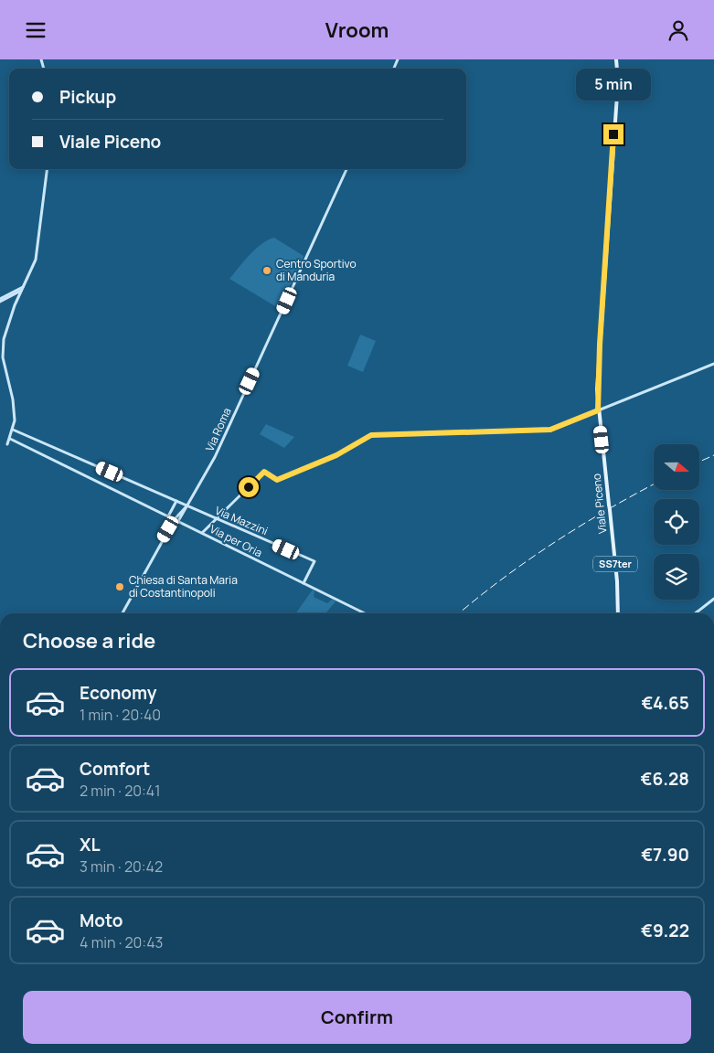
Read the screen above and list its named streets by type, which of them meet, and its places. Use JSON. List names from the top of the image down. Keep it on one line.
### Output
{"streets":{"main road":["Viale Piceno","SS7ter"],"street":["Via Roma","Via Mazzini","Via per Oria"]},"crossings":[["Via Roma","Via Mazzini"],["Via Roma","Via per Oria"],["Via Mazzini","Via per Oria"]],"places":["Centro Sportivo di Manduria","Chiesa di Santa Maria di Costantinopoli"],"north":"right","page":{"header":"Vroom","bubble":"5 min","banner":["Pickup","Viale Piceno"],"heading":"Choose a ride","list":[{"name":"Economy","note":"1 min · 20:40","value":"€4.65"},{"name":"Comfort","note":"2 min · 20:41","value":"€6.28"},{"name":"XL","note":"3 min · 20:42","value":"€7.90"},{"name":"Moto","note":"4 min · 20:43","value":"€9.22"}],"buttons":"Confirm"}}
